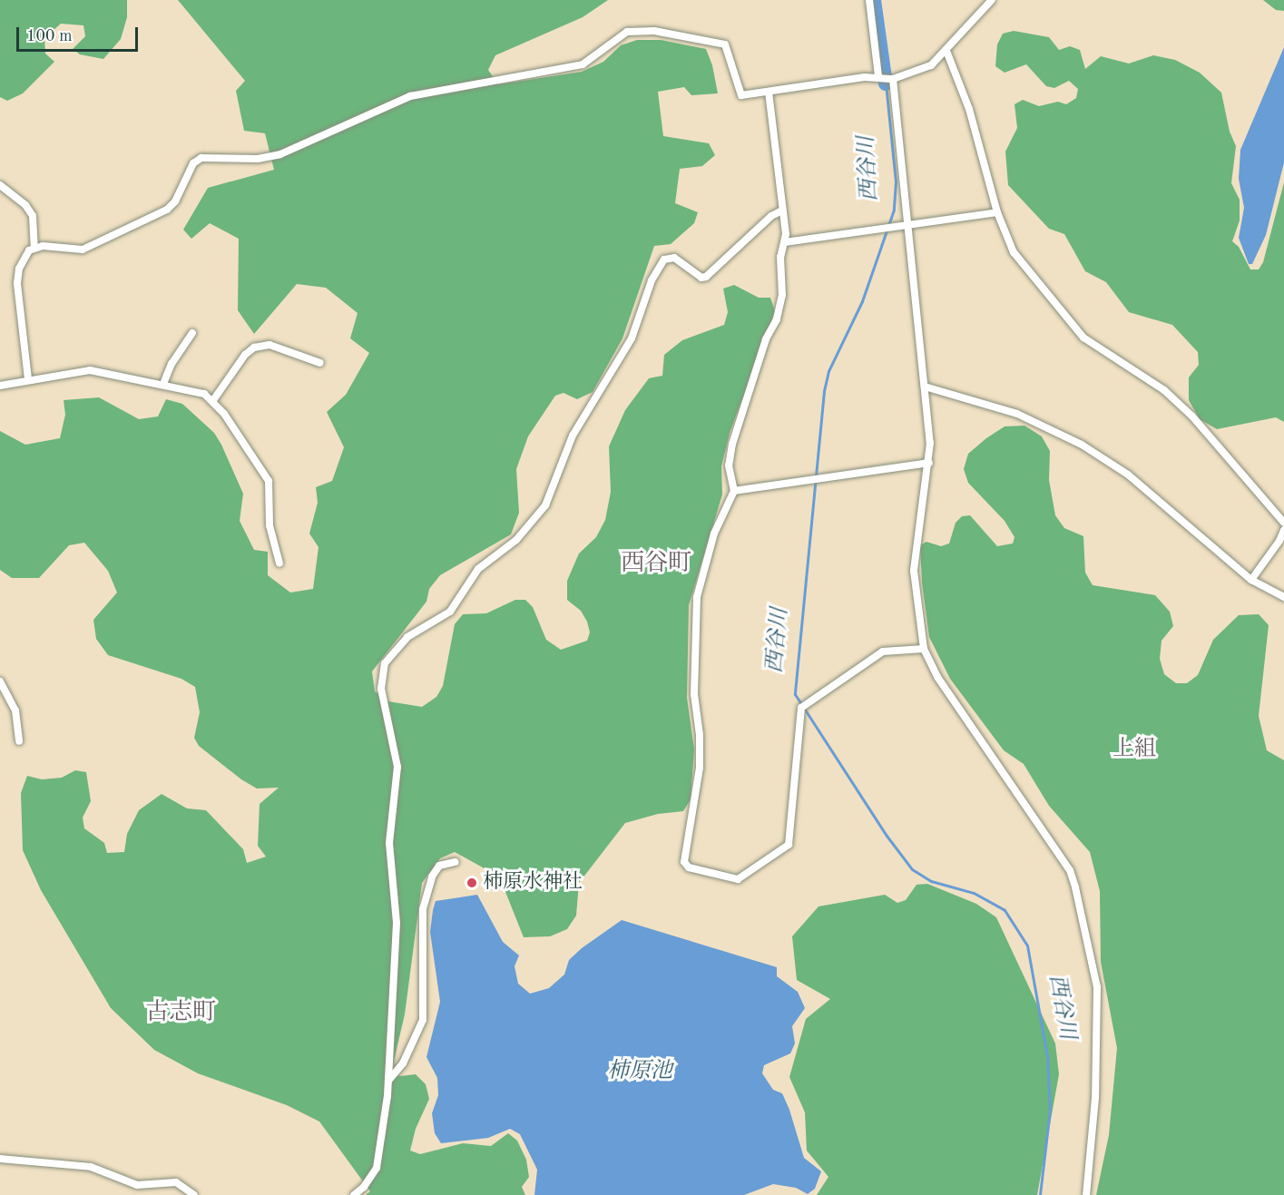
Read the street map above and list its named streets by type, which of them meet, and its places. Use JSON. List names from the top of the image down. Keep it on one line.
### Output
{"districts":["西谷町","上組","古志町"],"water":["西谷川","柿原池"],"places":["柿原水神社"],"scale_bar":"100 m"}
